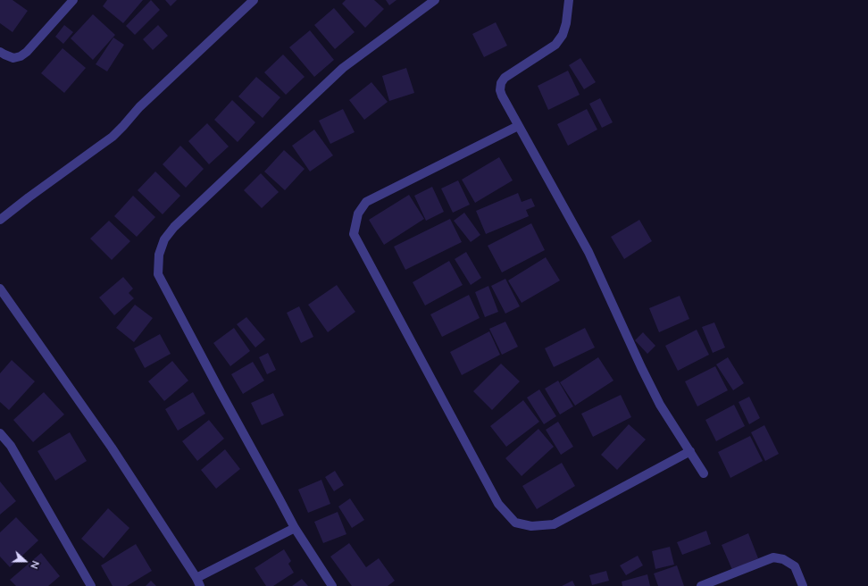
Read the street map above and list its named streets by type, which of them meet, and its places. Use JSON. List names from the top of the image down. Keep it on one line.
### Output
{"north":"right"}
